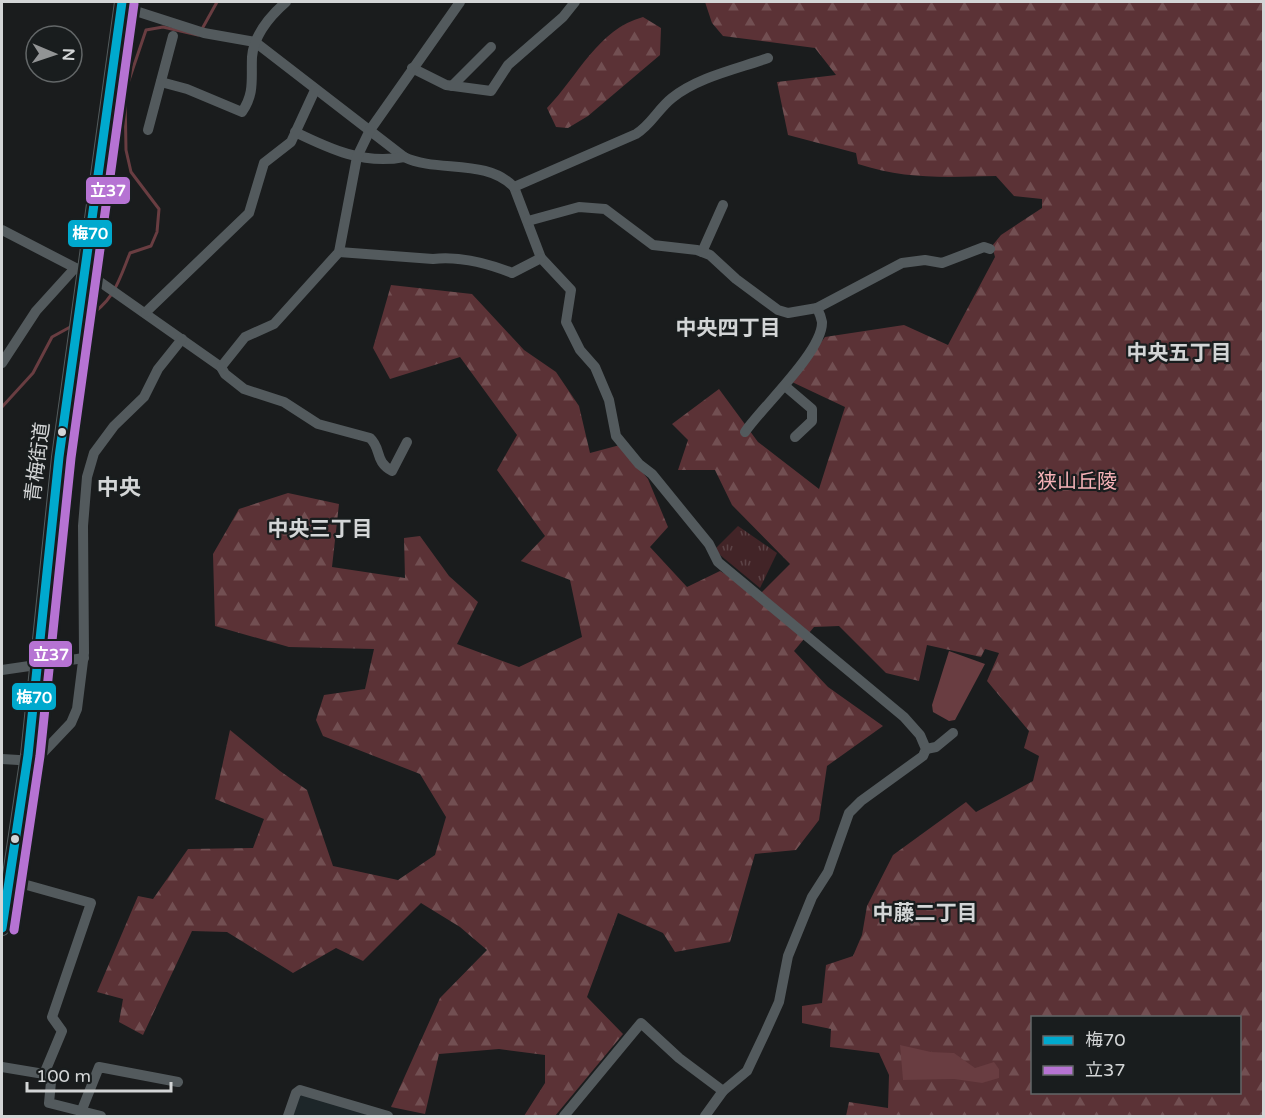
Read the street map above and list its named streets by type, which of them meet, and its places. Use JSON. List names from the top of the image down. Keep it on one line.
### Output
{"streets":{"main road":["青梅街道"]},"districts":["中央四丁目","中央五丁目","中央","中央三丁目","中藤二丁目"],"parks":["狭山丘陵"],"lines":["transit line 梅70","transit line 立37"],"legend":["梅70","立37"],"scale_bar":"100 m","north":"right"}
